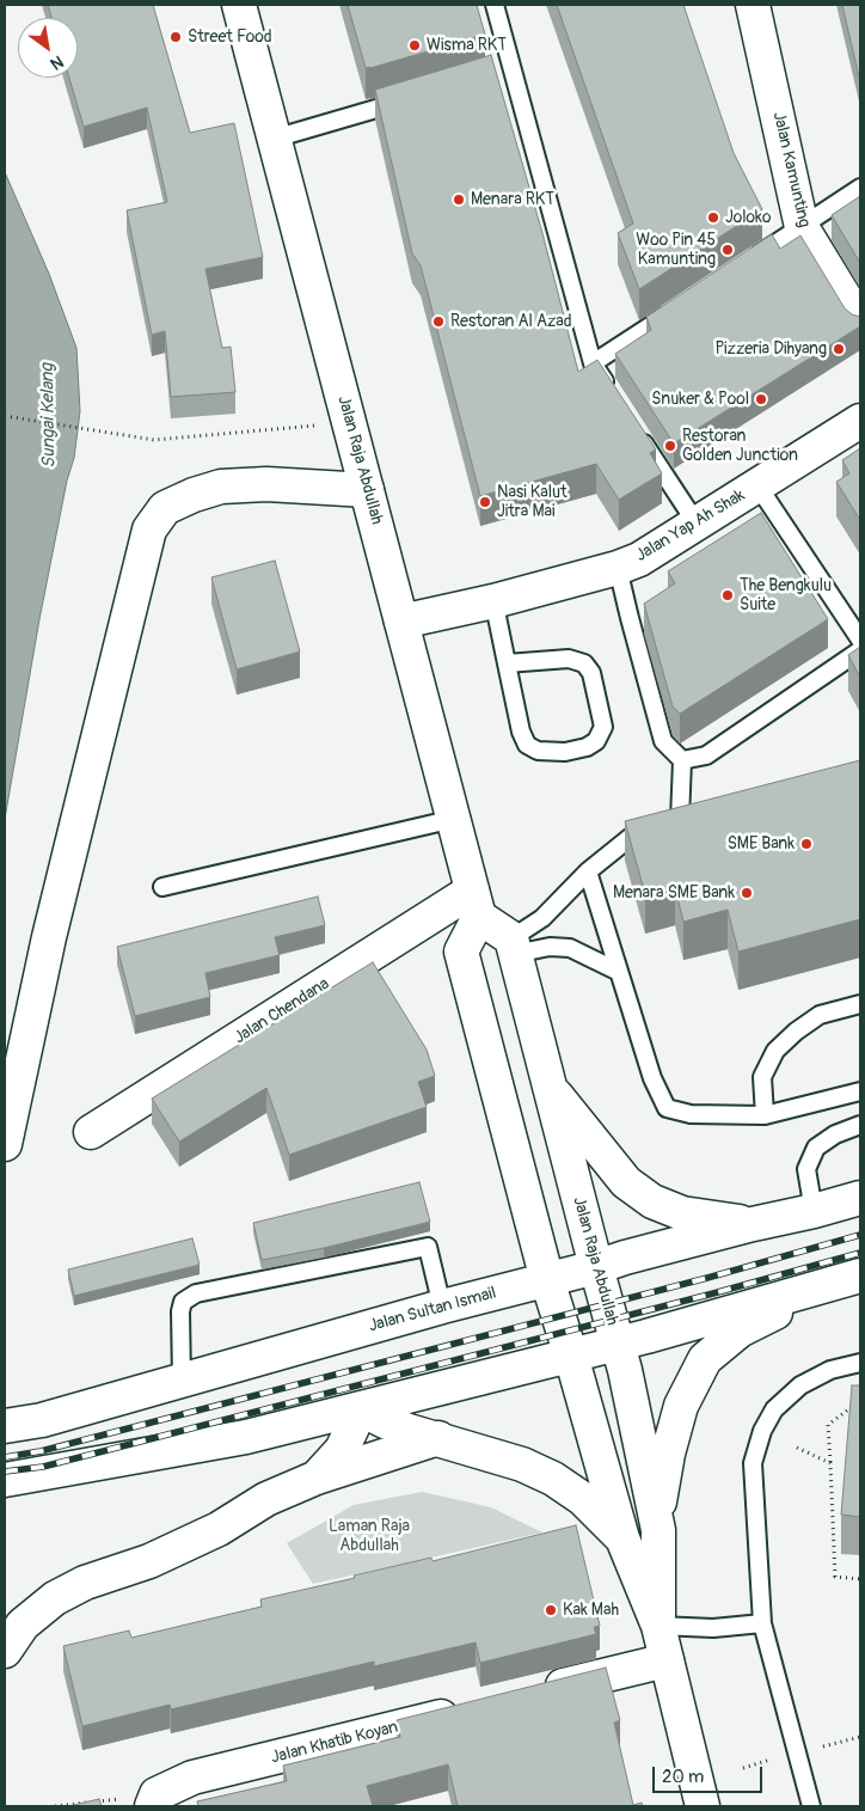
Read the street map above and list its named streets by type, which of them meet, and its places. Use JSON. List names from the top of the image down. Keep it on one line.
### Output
{"streets":{"main road":["Jalan Kamunting","Jalan Raja Abdullah","Jalan Yap Ah Shak","Jalan Chendana","Jalan Sultan Ismail","Jalan Khatib Koyan"]},"crossings":[["Jalan Raja Abdullah","Jalan Yap Ah Shak"],["Jalan Raja Abdullah","Jalan Chendana"],["Jalan Raja Abdullah","Jalan Sultan Ismail"]],"water":["Sungai Kelang"],"parks":["Laman Raja Abdullah"],"places":["Street Food","Wisma RKT","Menara RKT","Joloko","Woo Pin 45 Kamunting","Restoran Al Azad","Pizzeria Dihyang","Snuker & Pool","Restoran Golden Junction","Nasi Kalut Jitra Mai","The Bengkulu Suite","SME Bank","Menara SME Bank","Kak Mah"],"scale_bar":"20 m","north":"bottom right"}
